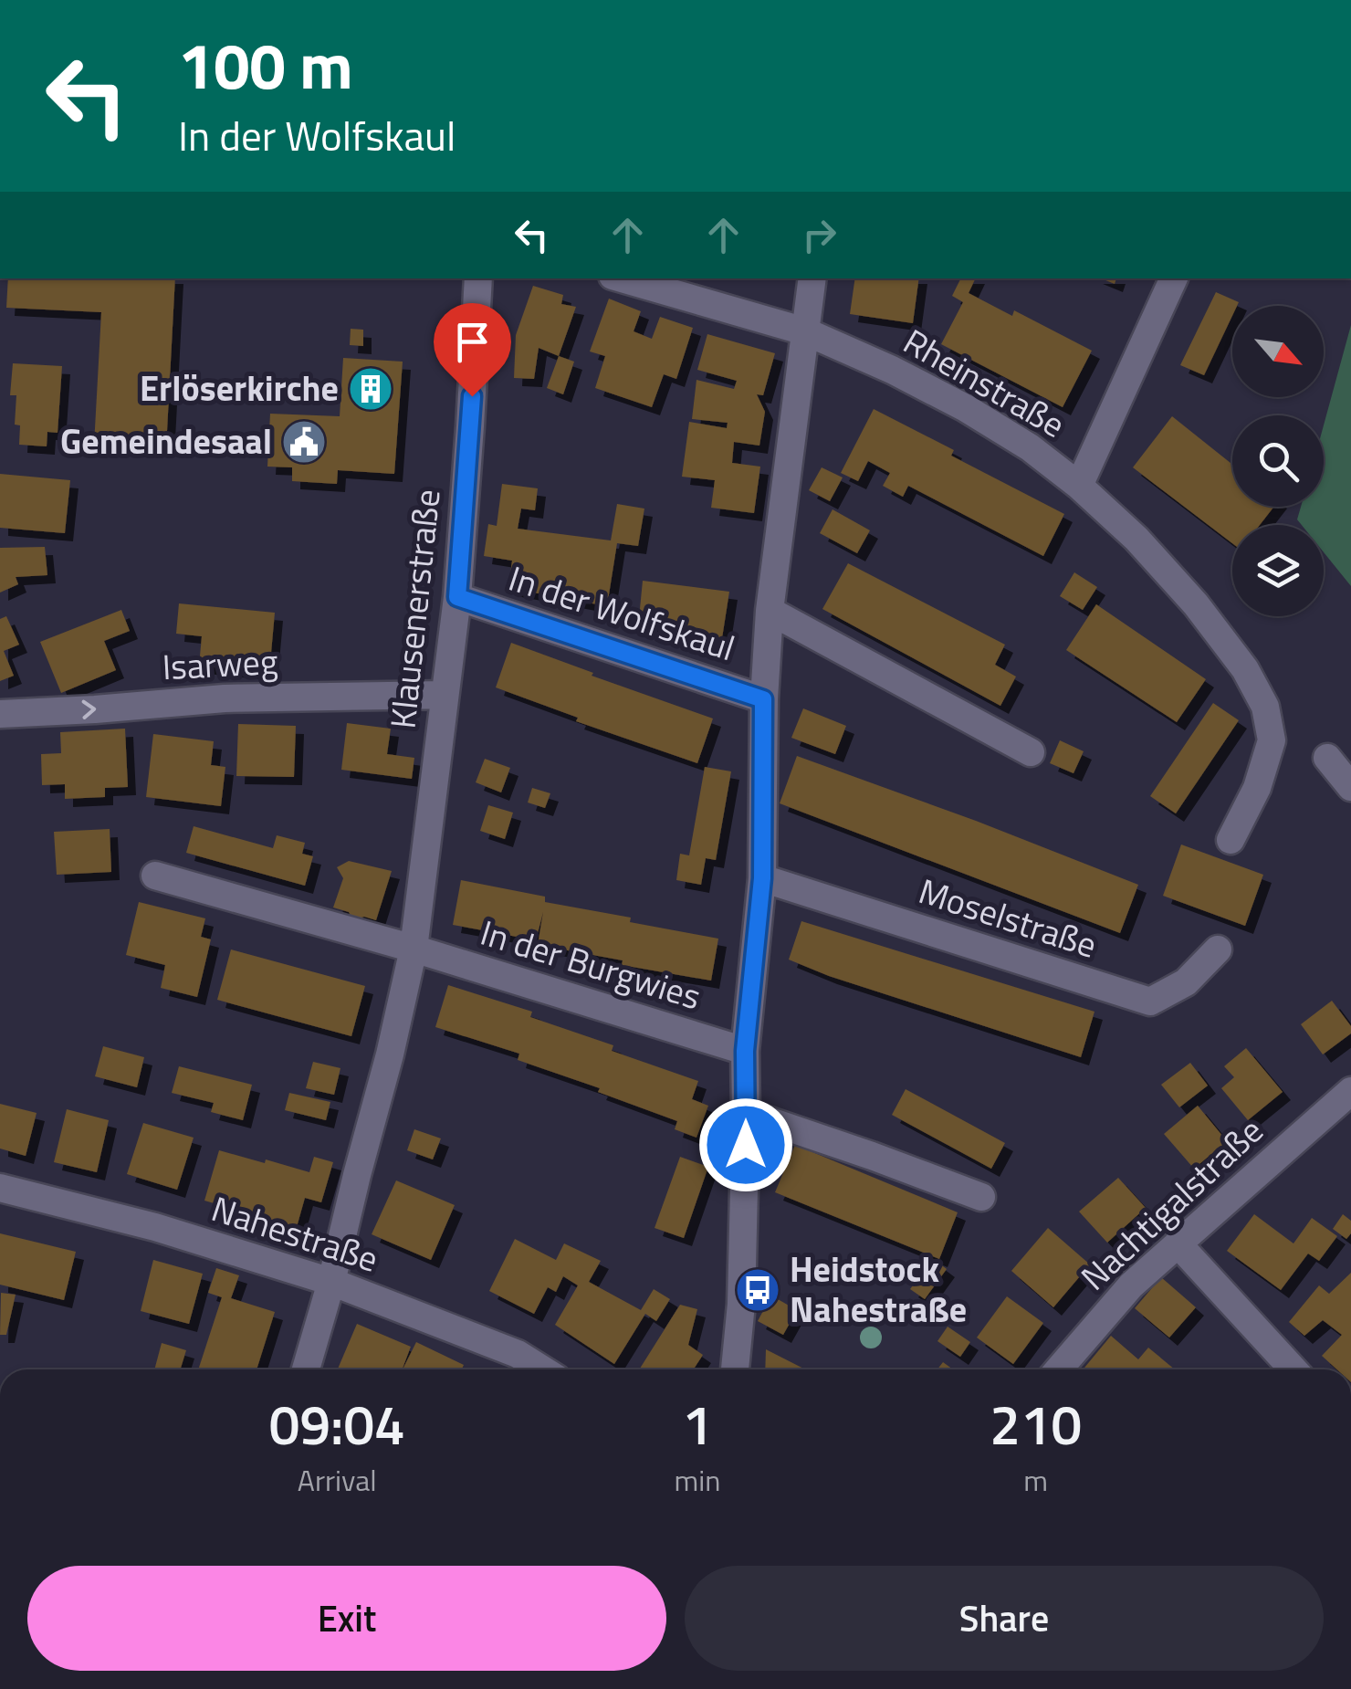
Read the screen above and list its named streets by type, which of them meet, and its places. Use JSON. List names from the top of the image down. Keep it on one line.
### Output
{"streets":{"street":["Rheinstraße","Klausenerstraße","In der Wolfskaul","Isarweg","Moselstraße","In der Burgwies","Nachtigalstraße","Nahestraße"]},"crossings":[["Klausenerstraße","In der Wolfskaul"],["Klausenerstraße","Isarweg"],["Klausenerstraße","In der Burgwies"],["Klausenerstraße","Nahestraße"]],"places":{"building":["Erlöserkirche"],"public building":["Gemeindesaal"],"bus stop":["Heidstock Nahestraße"]},"north":"bottom right","page":{"turn":["100 m","In der Wolfskaul"],"eta":["09:04","Arrival","1","min","210","m"],"buttons":["Exit","Share"]}}
